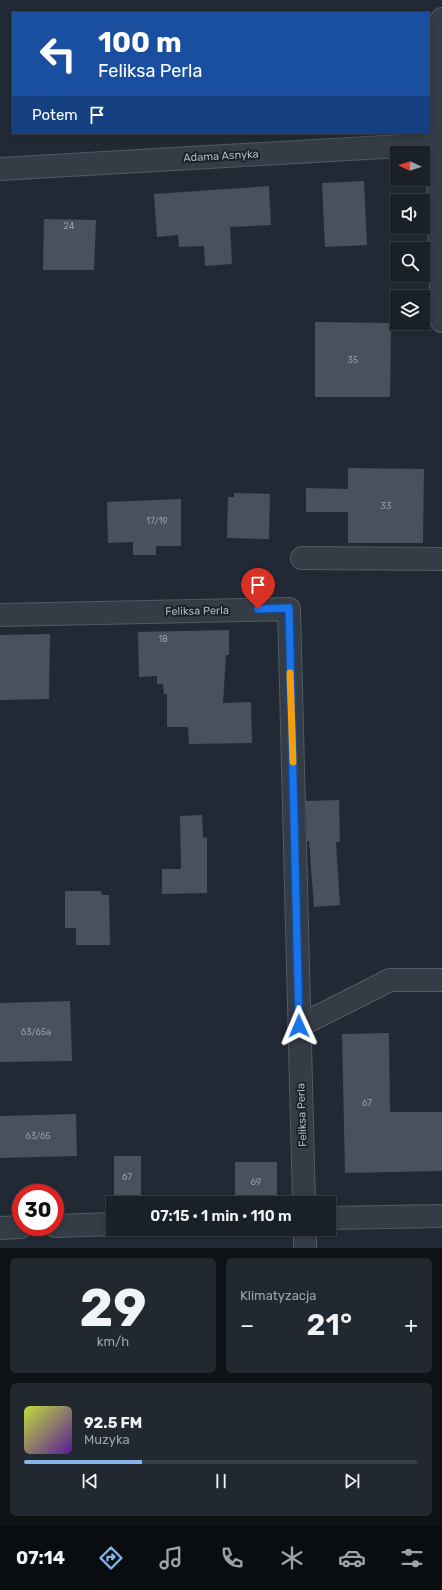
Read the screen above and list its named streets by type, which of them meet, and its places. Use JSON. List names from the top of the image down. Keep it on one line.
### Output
{"streets":{"street":["Adama Asnyka","Feliksa Perla"]},"house_numbers":["24","35","33","17/19","18","63/65a","67","63/65","67","69"],"north":"left","page":{"turn":["100 m","Feliksa Perla"],"then":"Potem","limit":"30","trip":"07:15 · 1 min · 110 m","tile":[["29","km/h"],"Klimatyzacja"],"heat":["−","21°","+"],"song":["92.5 FM","Muzyka"],"tabs":"07:14"}}
